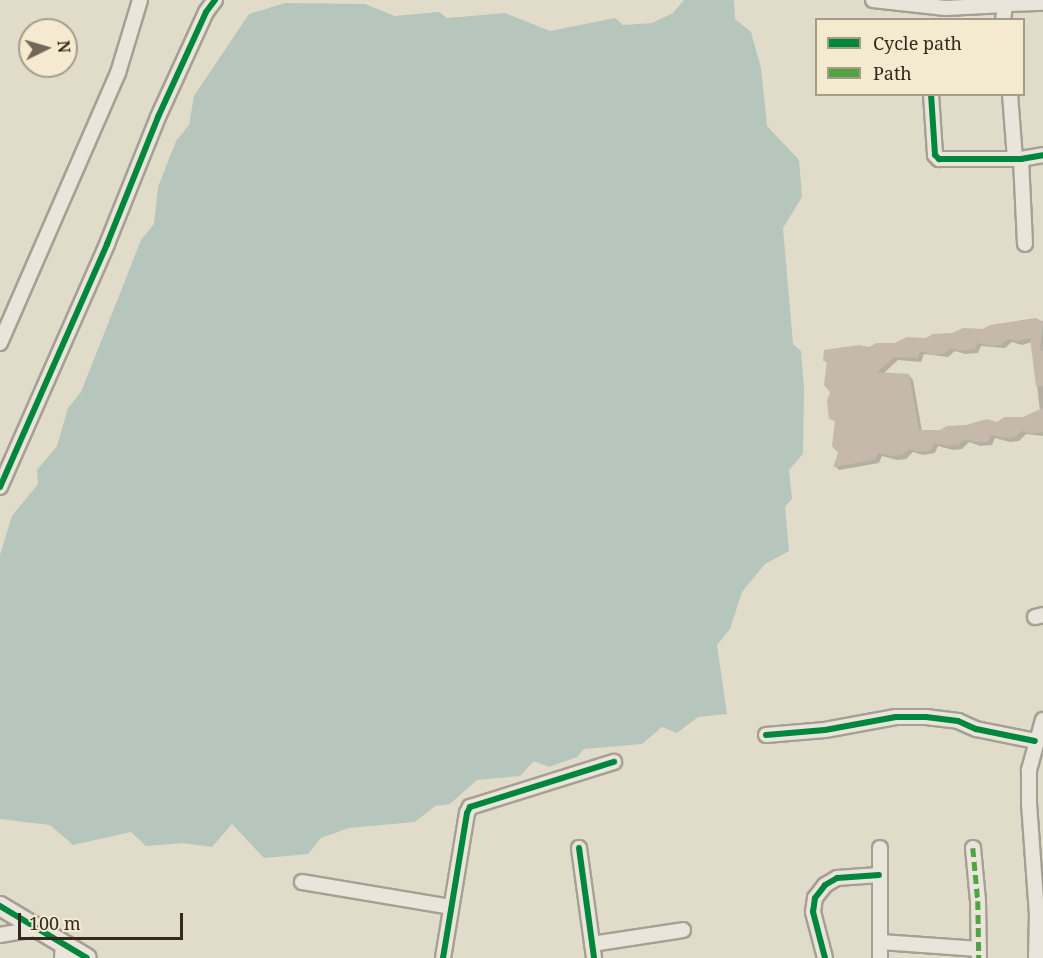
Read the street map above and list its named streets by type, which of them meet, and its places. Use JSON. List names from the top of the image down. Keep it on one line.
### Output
{"legend":["Cycle path","Path"],"scale_bar":"100 m","north":"right"}
